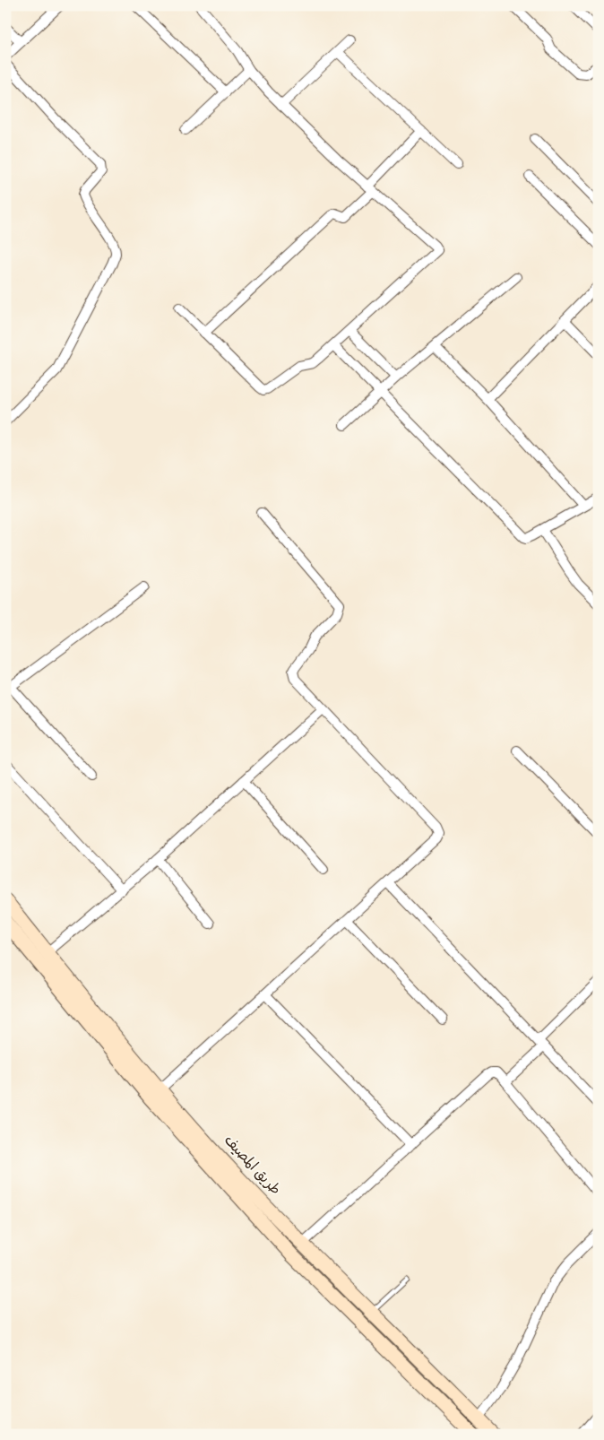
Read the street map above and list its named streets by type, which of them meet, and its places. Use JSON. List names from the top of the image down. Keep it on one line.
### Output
{"streets":{"street":["طريق المصيف"]}}
